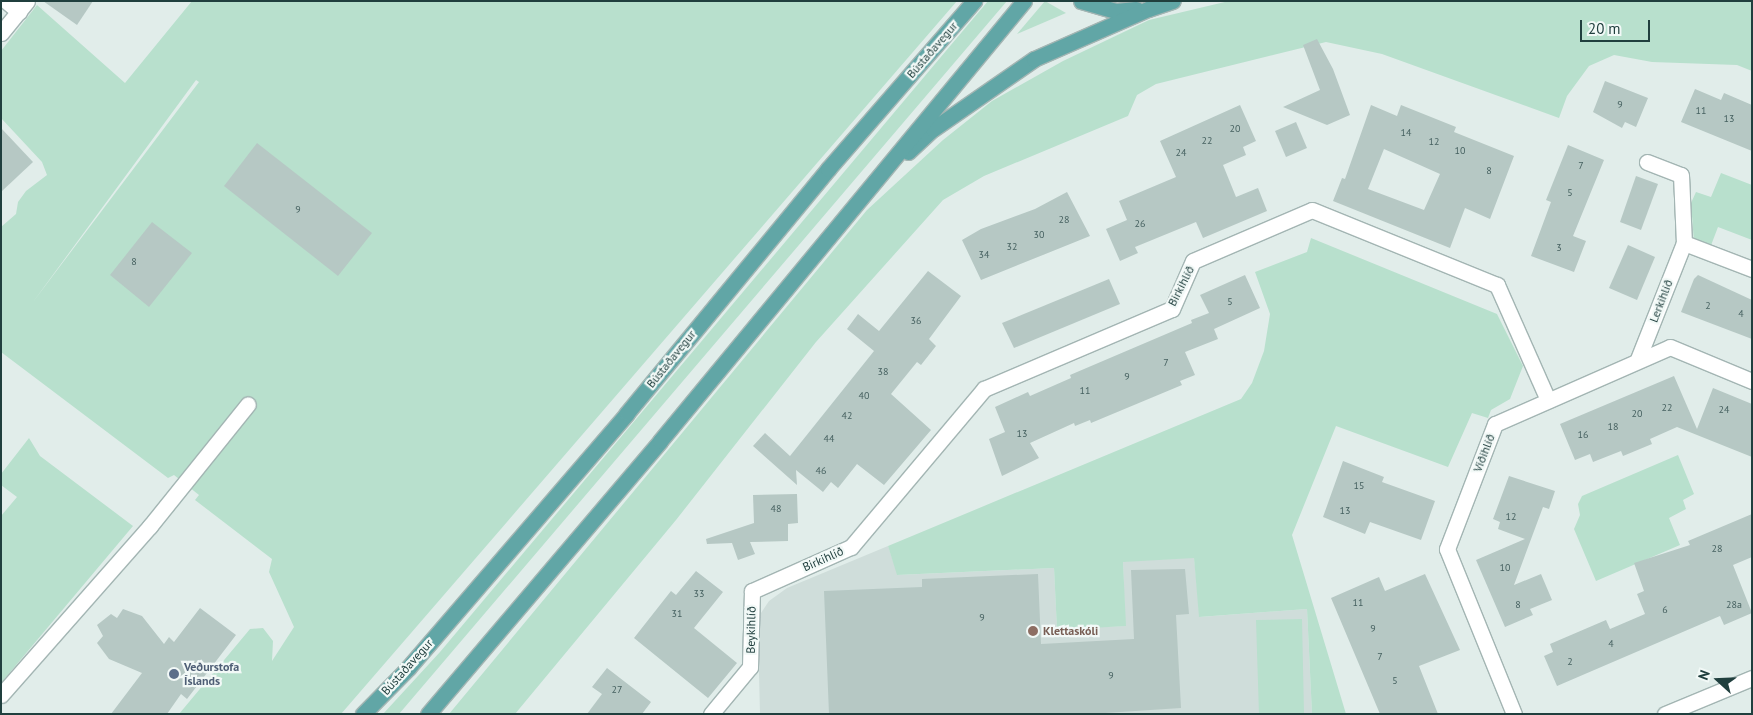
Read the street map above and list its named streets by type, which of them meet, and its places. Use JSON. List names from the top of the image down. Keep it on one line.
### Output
{"streets":{"main road":["Bústaðavegur"],"street":["Birkihlíð","Lerkihlíð","Víðihlíð","Beykihlíð"]},"crossings":[["Birkihlíð","Víðihlíð"],["Birkihlíð","Beykihlíð"],["Lerkihlíð","Víðihlíð"]],"places":["Klettaskóli","Veðurstofa Íslands"],"house_numbers":["9","11","13","20","14","22","12","10","24","7","8","5","9","28","26","30","32","3","34","8","5","2","4","36","7","38","9","11","40","22","24","20","42","18","13","16","44","46","15","48","13","12","28","10","33","11","8","28a","6","31","9","9","4","7","2","9","5","27"],"scale_bar":"20 m","north":"left"}
